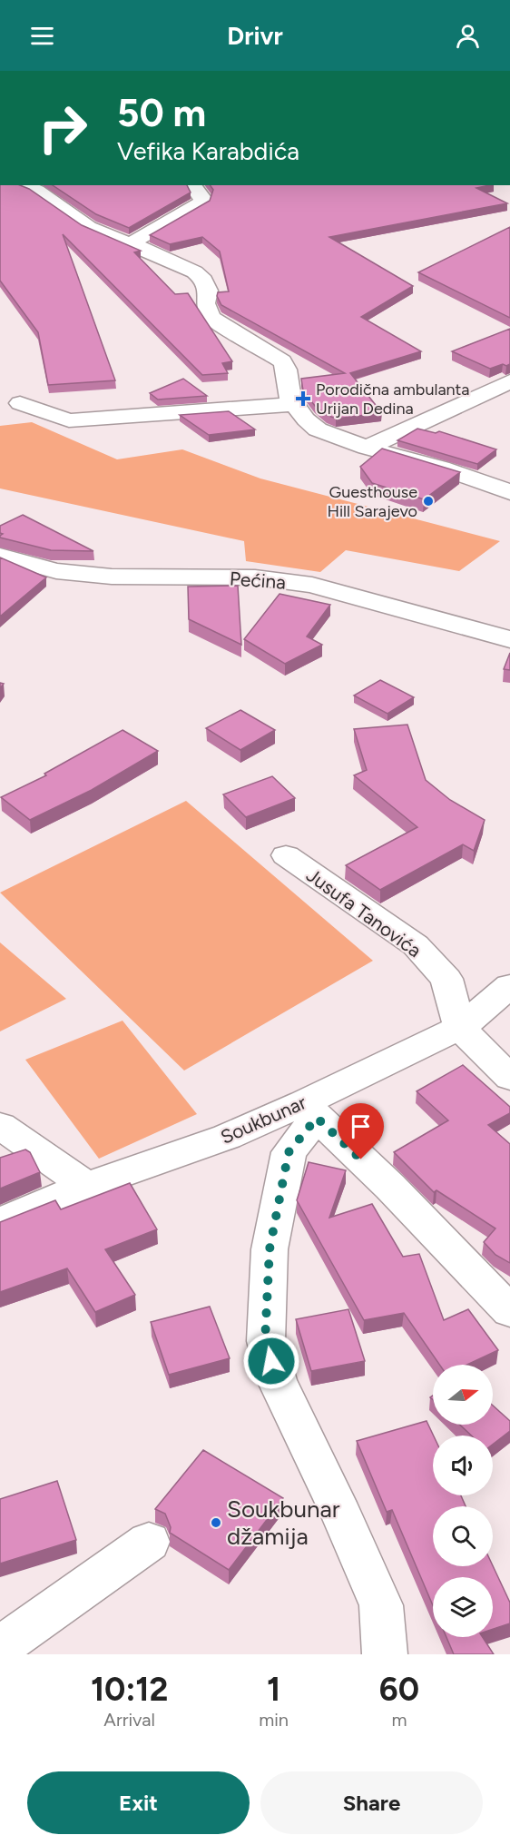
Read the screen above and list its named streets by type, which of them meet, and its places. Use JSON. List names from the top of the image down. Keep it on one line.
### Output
{"streets":{"street":["Pećina","Jusufa Tanovića","Soukbunar"]},"crossings":[["Jusufa Tanovića","Soukbunar"]],"places":{"health":["Porodična ambulanta Urijan Dedina"],"other":["Guesthouse Hill Sarajevo","Soukbunar džamija"]},"north":"right","page":{"header":"Drivr","turn":["50 m","Vefika Karabdića"],"eta":["10:12","Arrival","1","min","60","m"],"buttons":["Exit","Share"]}}
